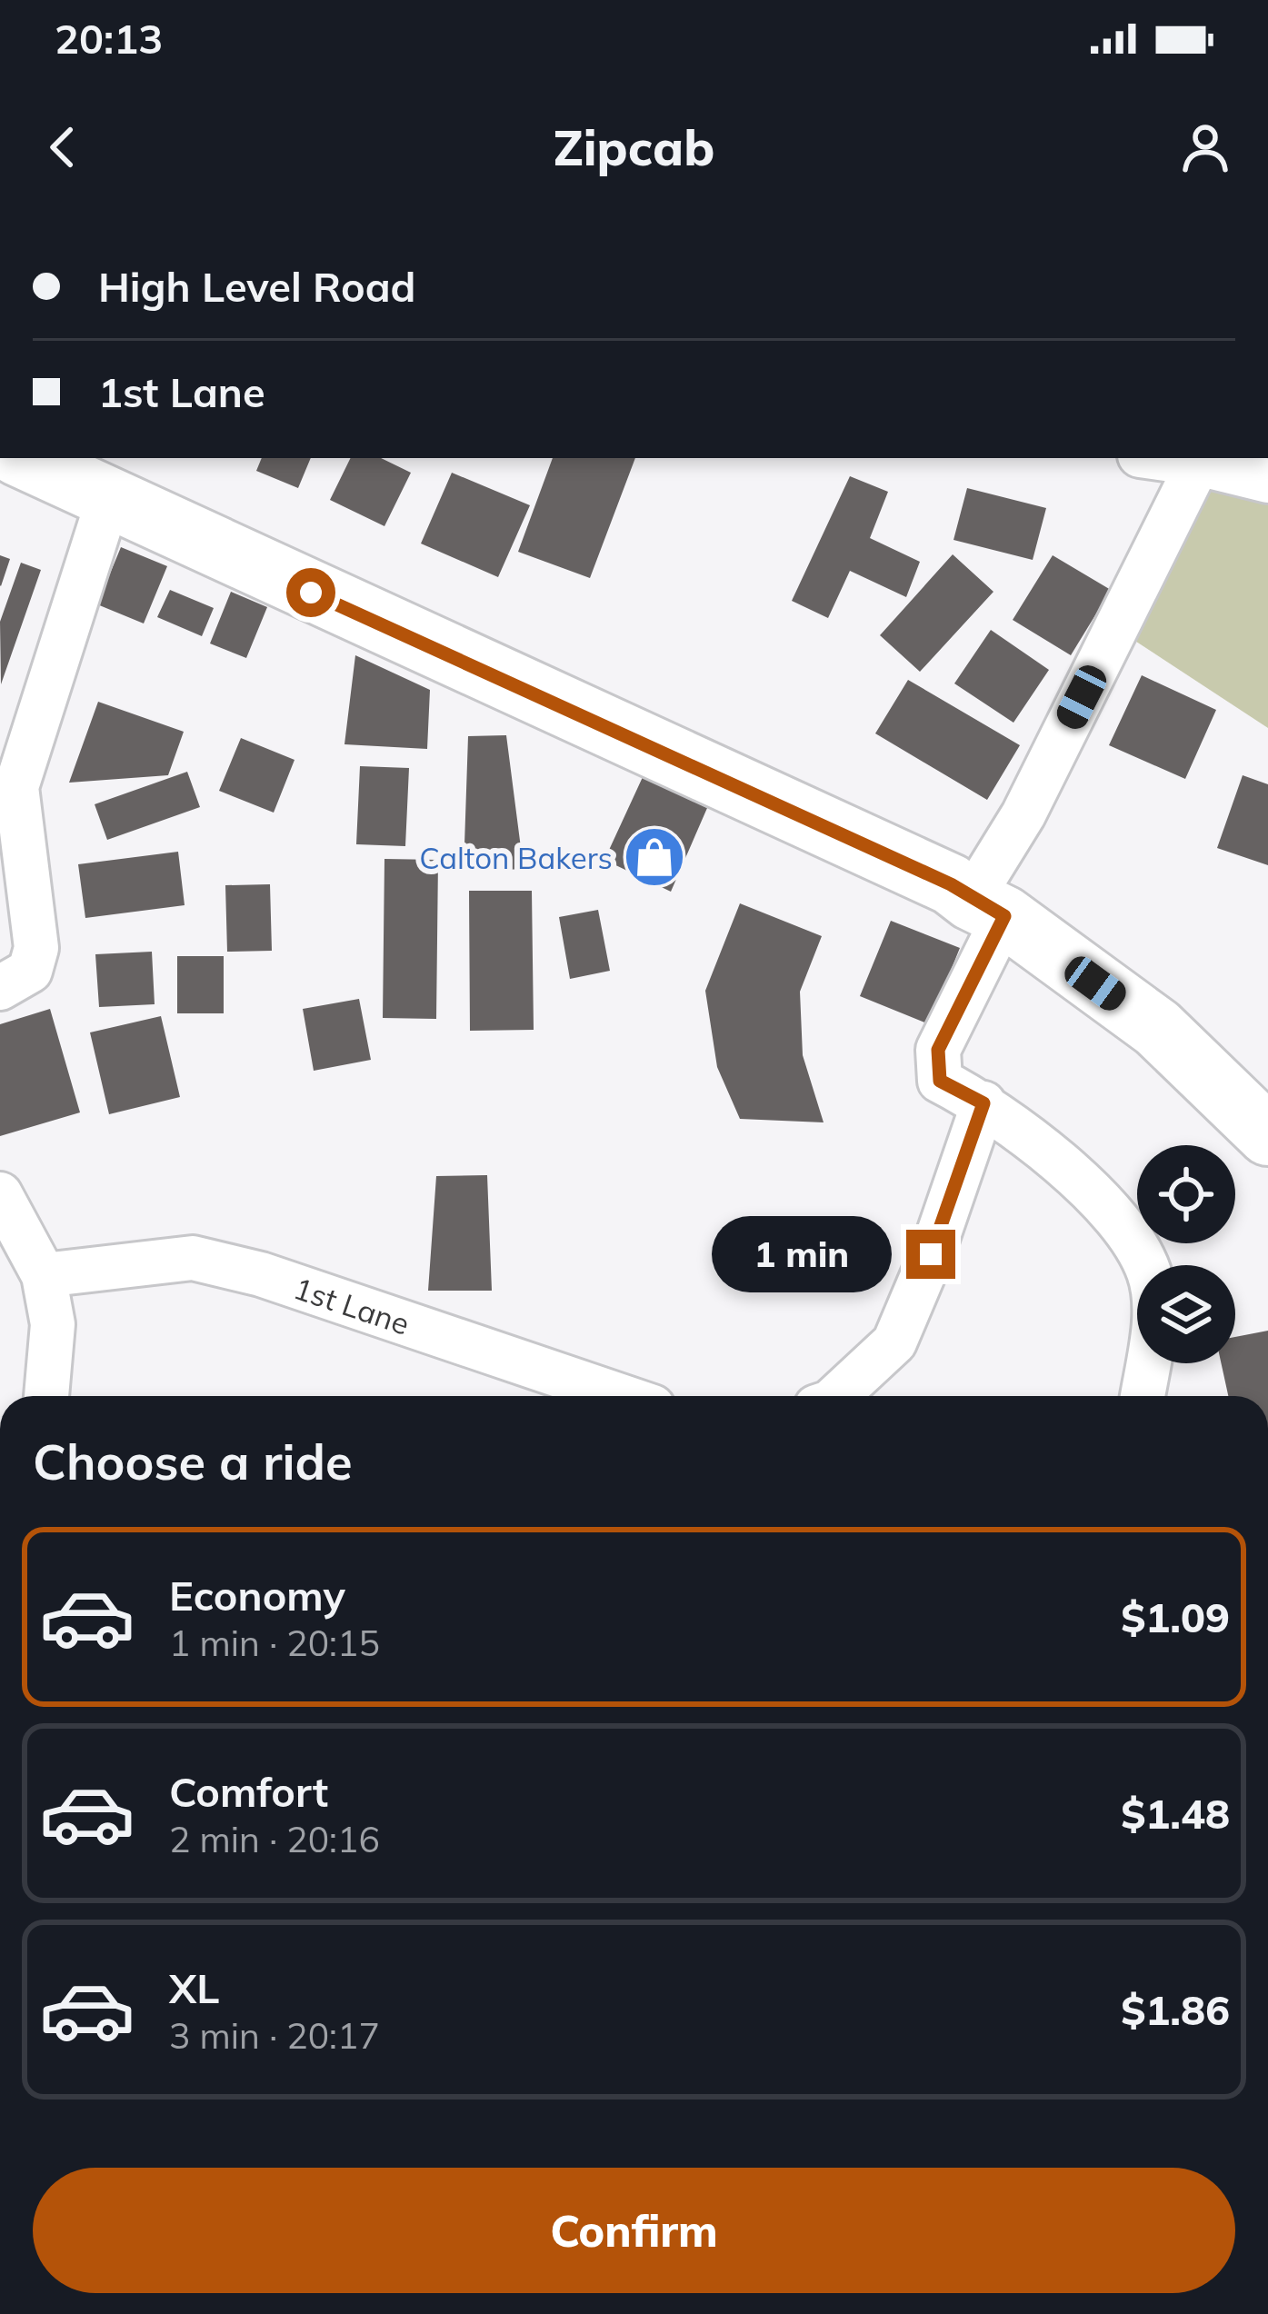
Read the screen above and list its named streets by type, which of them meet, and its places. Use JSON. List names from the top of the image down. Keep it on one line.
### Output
{"streets":{"street":["1st Lane"]},"places":{"shop":["Calton Bakers"]},"page":{"status":"20:13","header":"Zipcab","banner":["High Level Road","1st Lane"],"bubble":"1 min","heading":"Choose a ride","list":[{"name":"Economy","note":"1 min · 20:15","value":"$1.09"},{"name":"Comfort","note":"2 min · 20:16","value":"$1.48"},{"name":"XL","note":"3 min · 20:17","value":"$1.86"}],"buttons":"Confirm"}}
